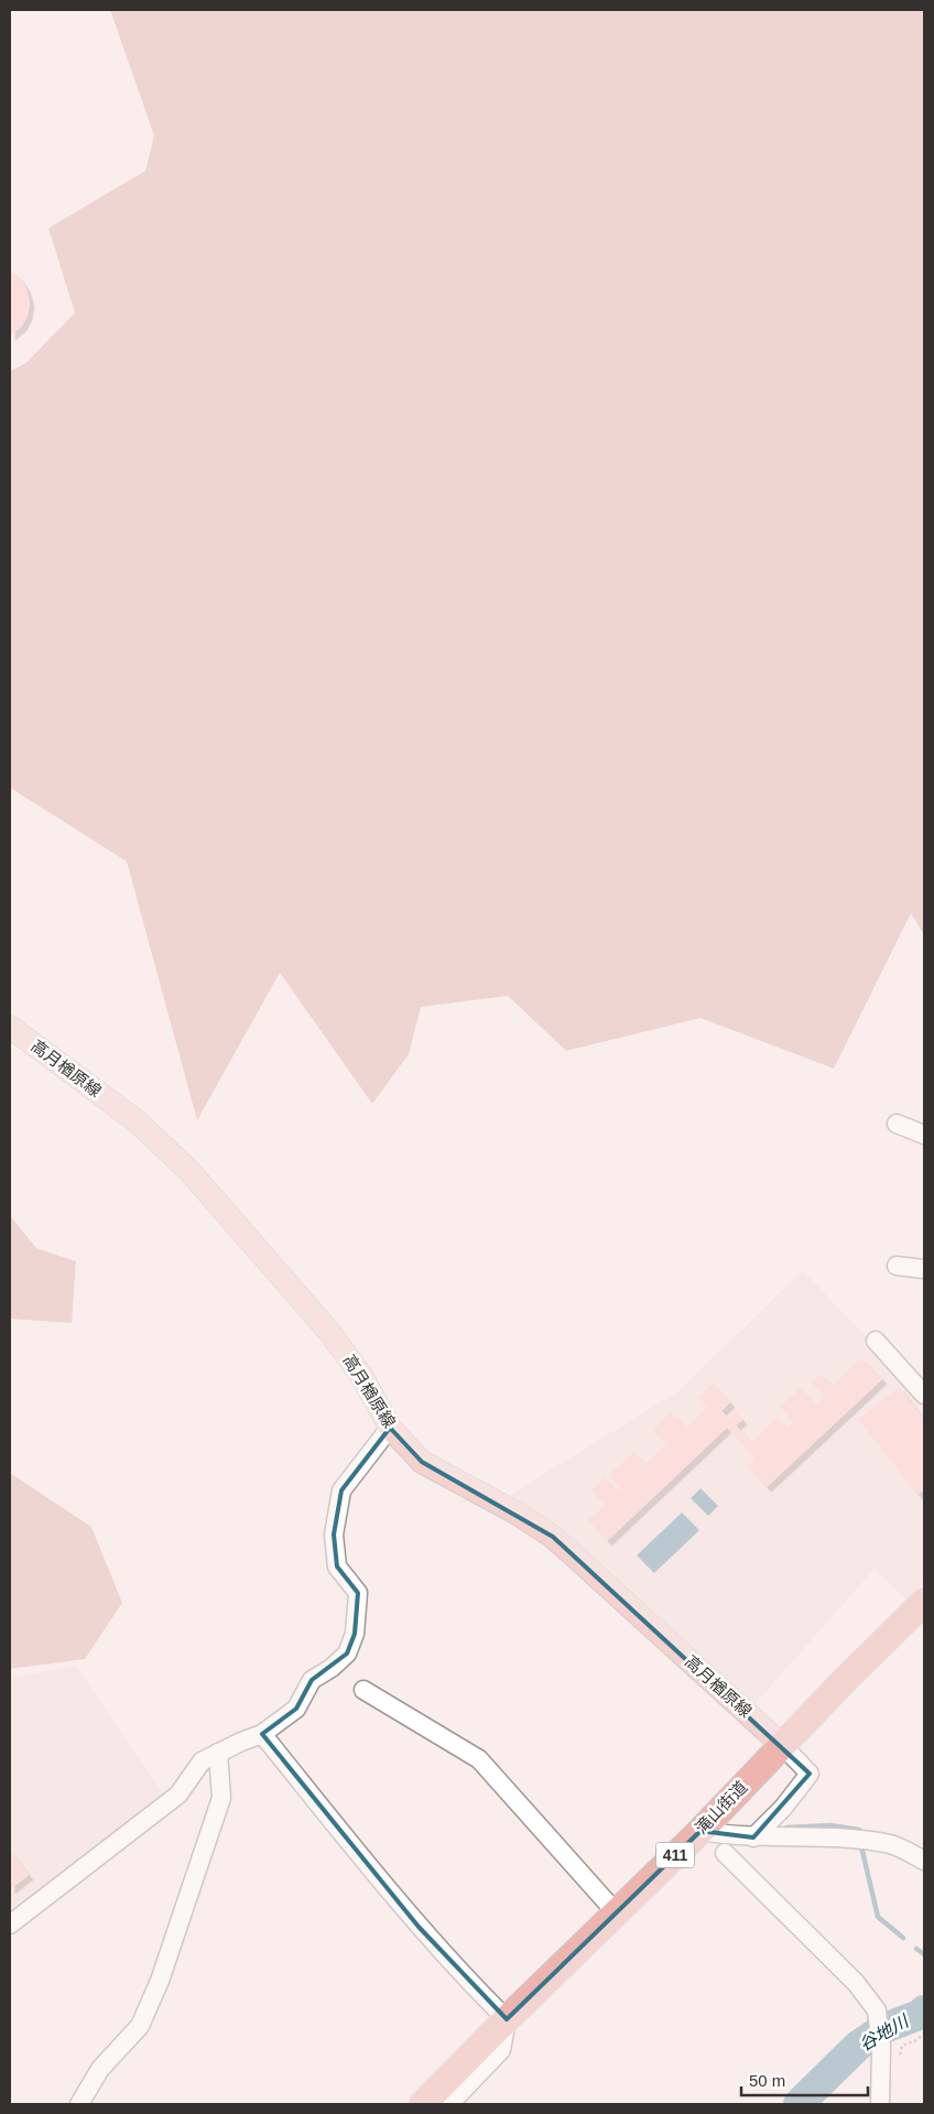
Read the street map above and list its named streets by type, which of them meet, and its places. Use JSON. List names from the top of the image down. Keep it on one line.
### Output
{"streets":{"highway":["滝山街道","411"],"main road":["高月楢原線"]},"crossings":[["高月楢原線","滝山街道"]],"water":["谷地川"],"scale_bar":"50 m"}
